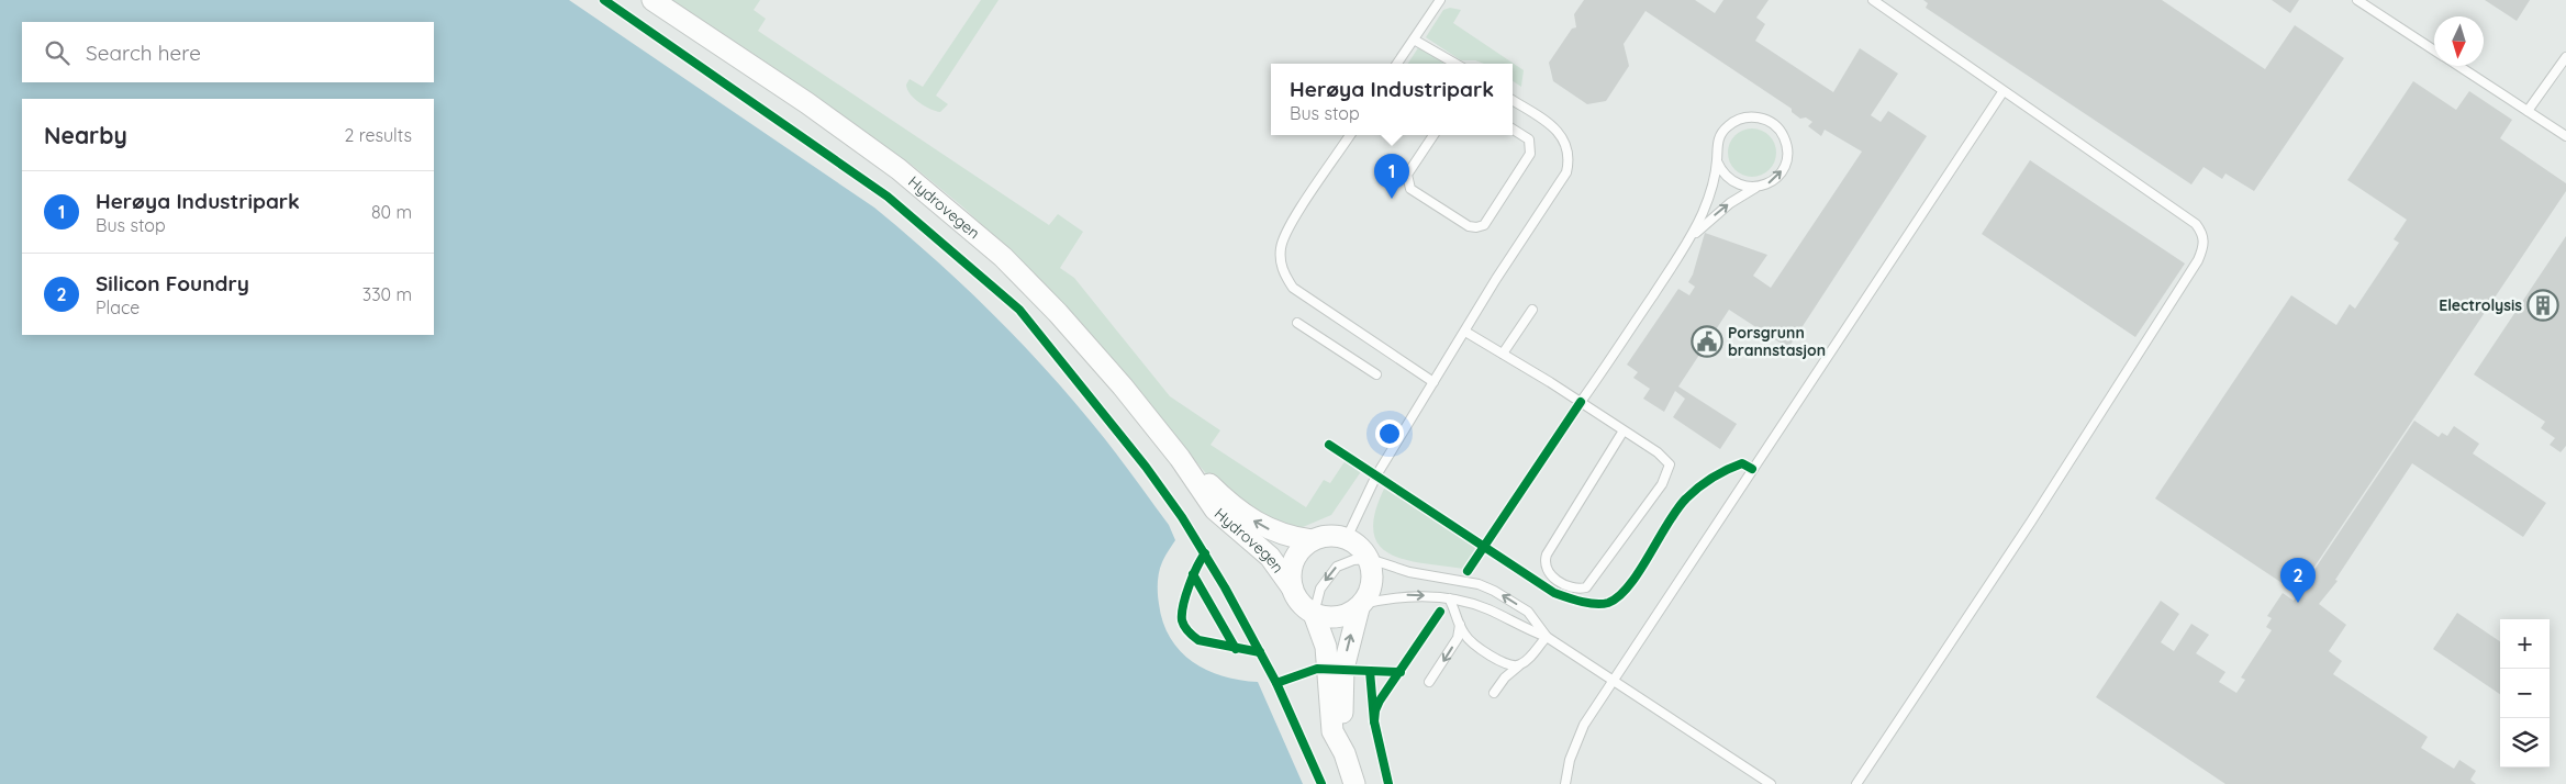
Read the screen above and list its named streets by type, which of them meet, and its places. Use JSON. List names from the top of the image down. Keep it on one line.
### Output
{"streets":{"street":["Hydrovegen"]},"places":{"building":["Electrolysis"],"public building":["Porsgrunn brannstasjon"]},"north":"bottom","page":{"search":"Search here","popup":["Herøya Industripark","Bus stop"],"heading":["Nearby","2 results"],"pins":["1","2"],"list":[{"mark":"1","name":"Herøya Industripark","note":"Bus stop","value":"80 m"},{"mark":"2","name":"Silicon Foundry","note":"Place","value":"330 m"}],"map_buttons":["+","−"]}}
